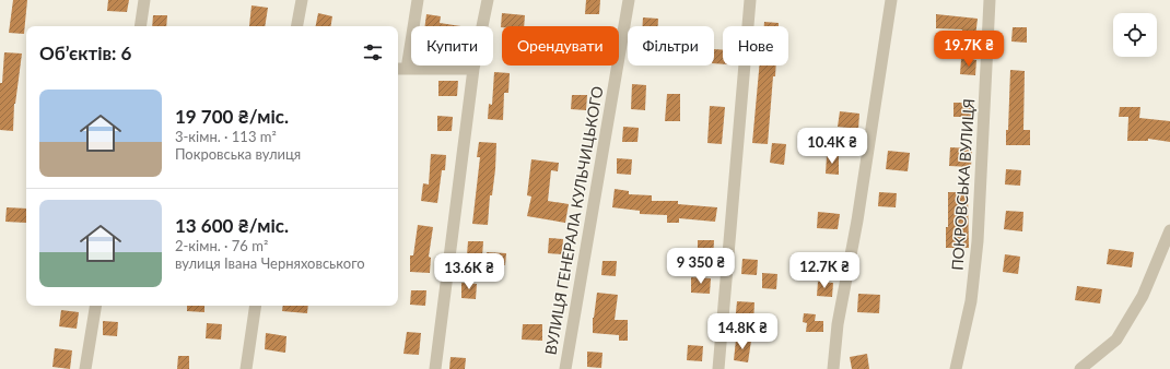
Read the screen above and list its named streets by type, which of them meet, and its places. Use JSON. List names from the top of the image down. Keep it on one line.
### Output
{"streets":{"street":["ПОКРОВСЬКА ВУЛИЦЯ","ВУЛИЦЯ ГЕНЕРАЛА КУЛЬЧИЦЬКОГО"]},"page":{"chip":["Купити","Орендувати","Фільтри","Нове"],"heading":"Об’єктів: 6","price":["19.7K ₴","10.4K ₴","9 350 ₴","12.7K ₴","13.6K ₴","14.8K ₴"],"list":[{"name":"19 700 ₴/міс.","note":"3-кімн. · 113 m² · Покровська вулиця"},{"name":"13 600 ₴/міс.","note":"2-кімн. · 76 m² · вулиця Івана Черняховського"}]}}
